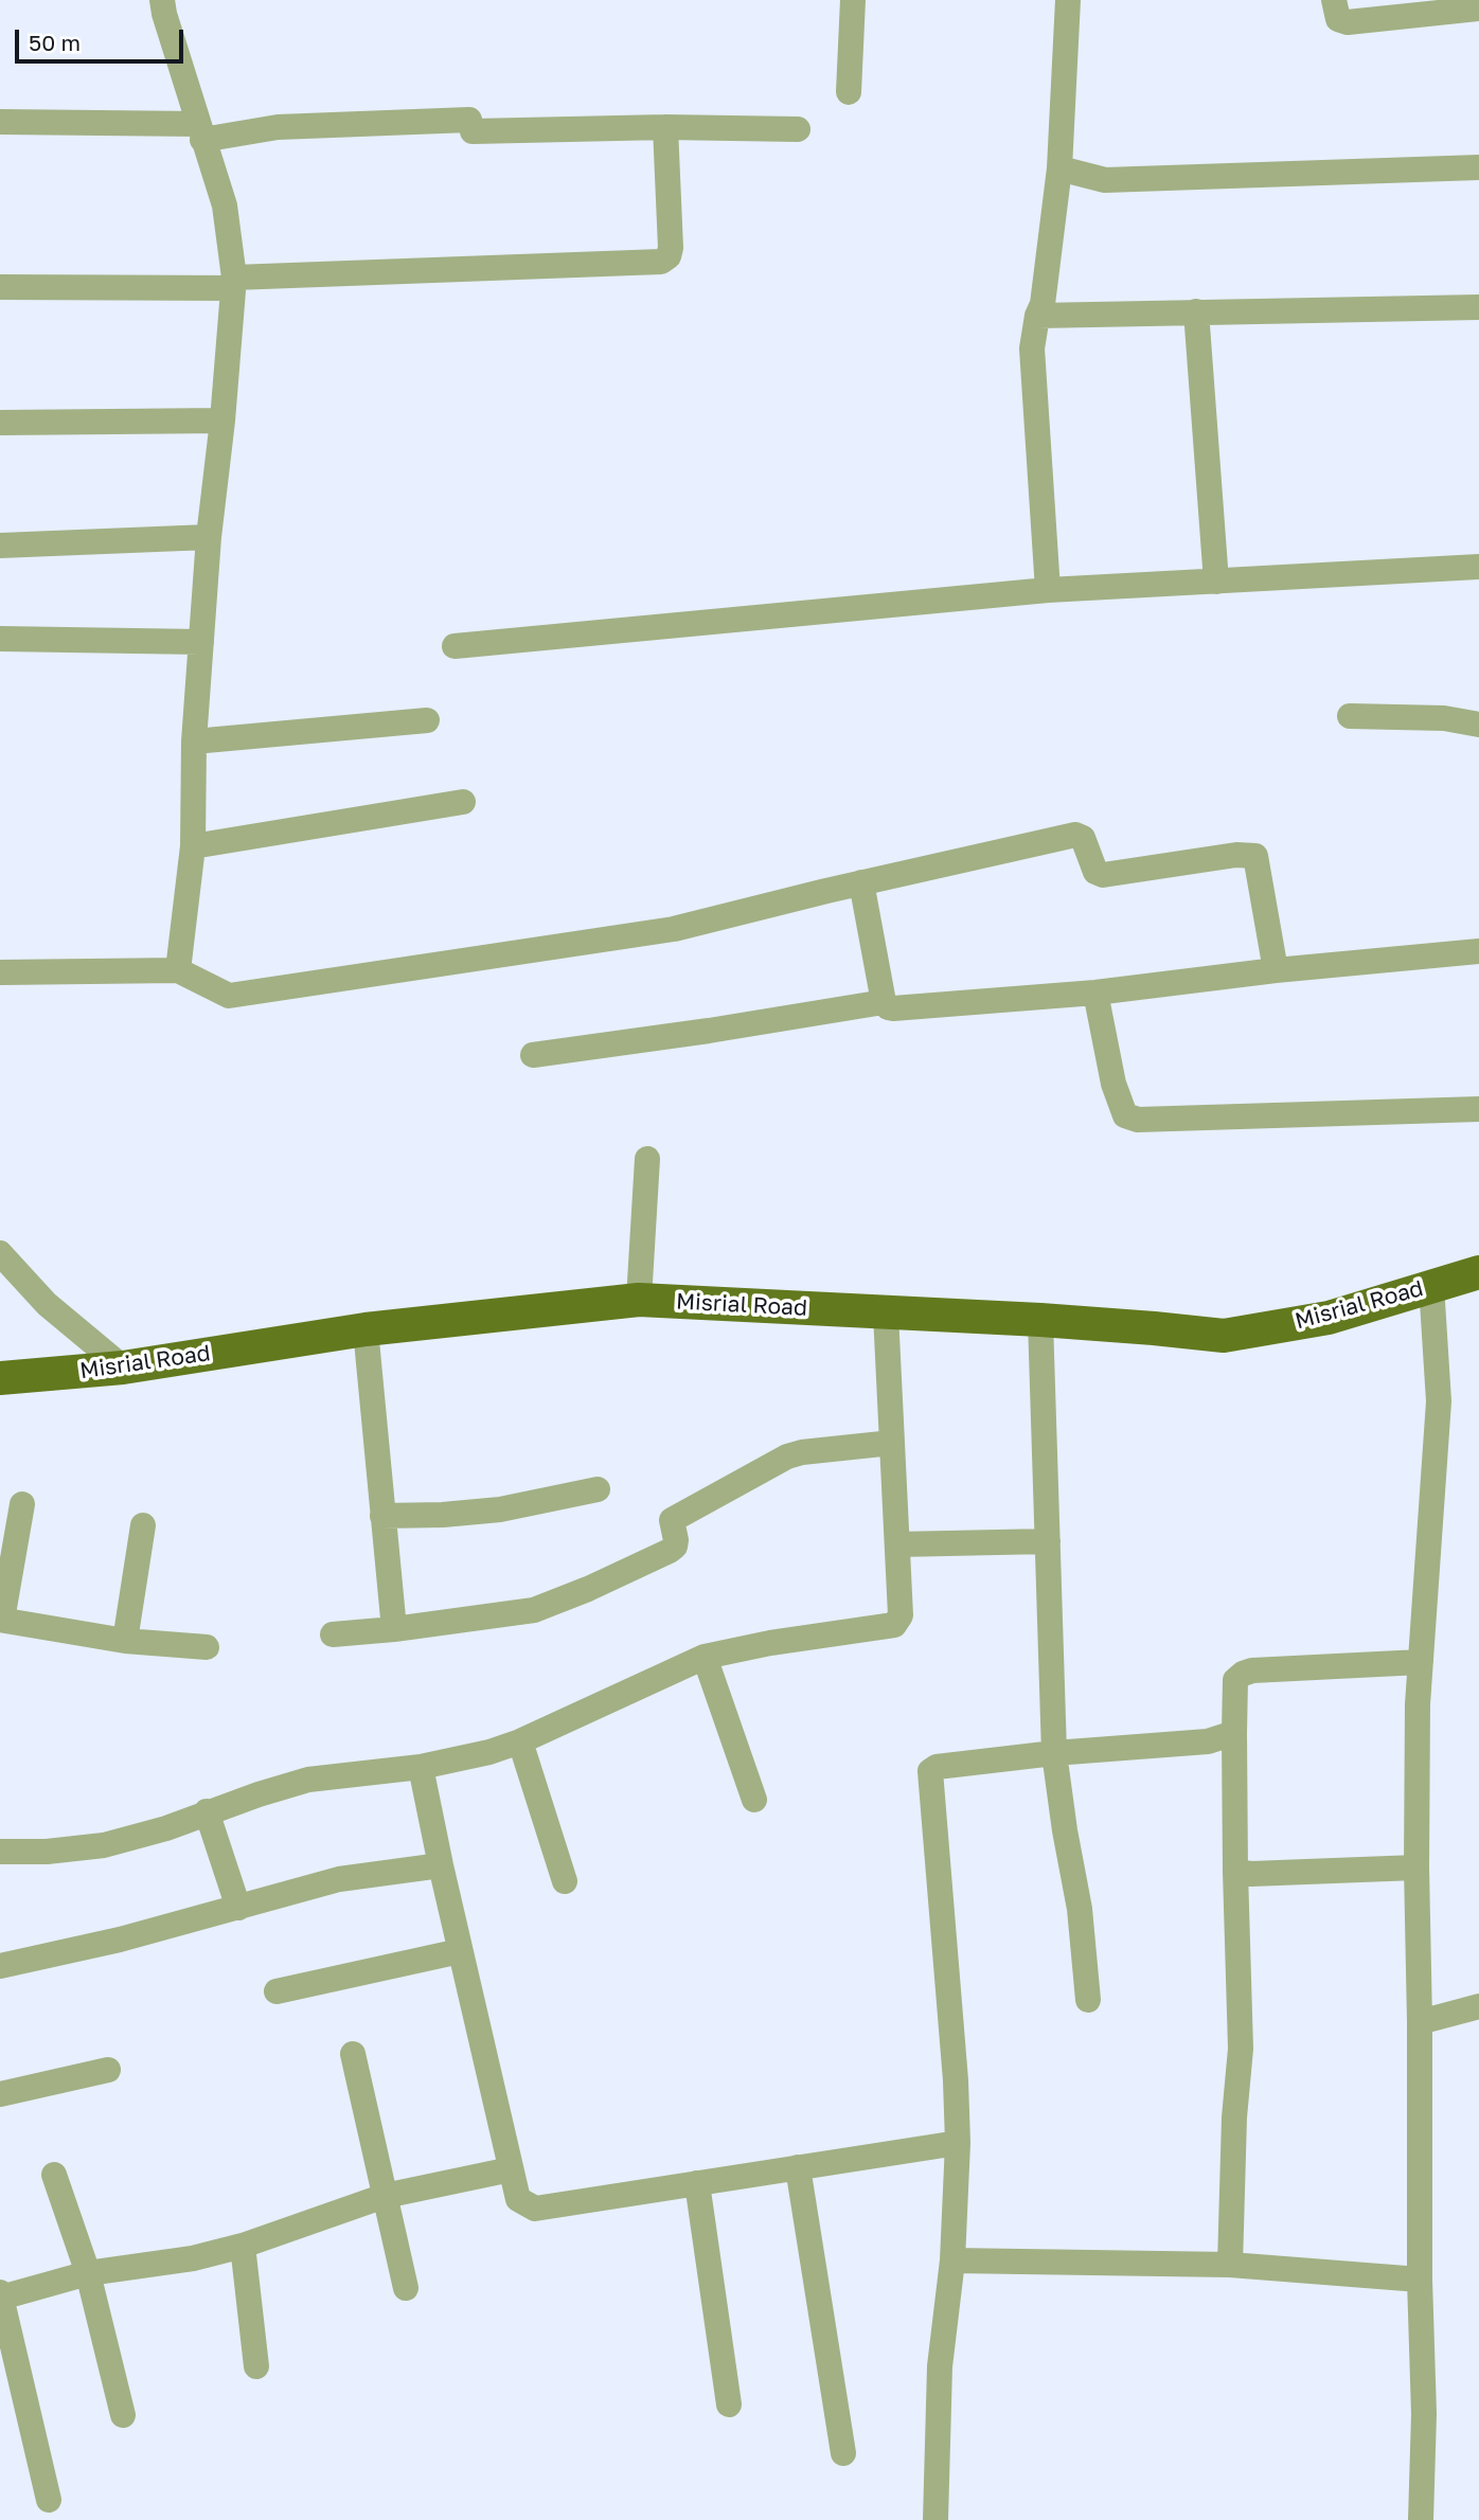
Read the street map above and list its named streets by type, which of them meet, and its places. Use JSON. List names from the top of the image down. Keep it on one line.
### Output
{"streets":{"main road":["Misrial Road"]},"scale_bar":"50 m"}
